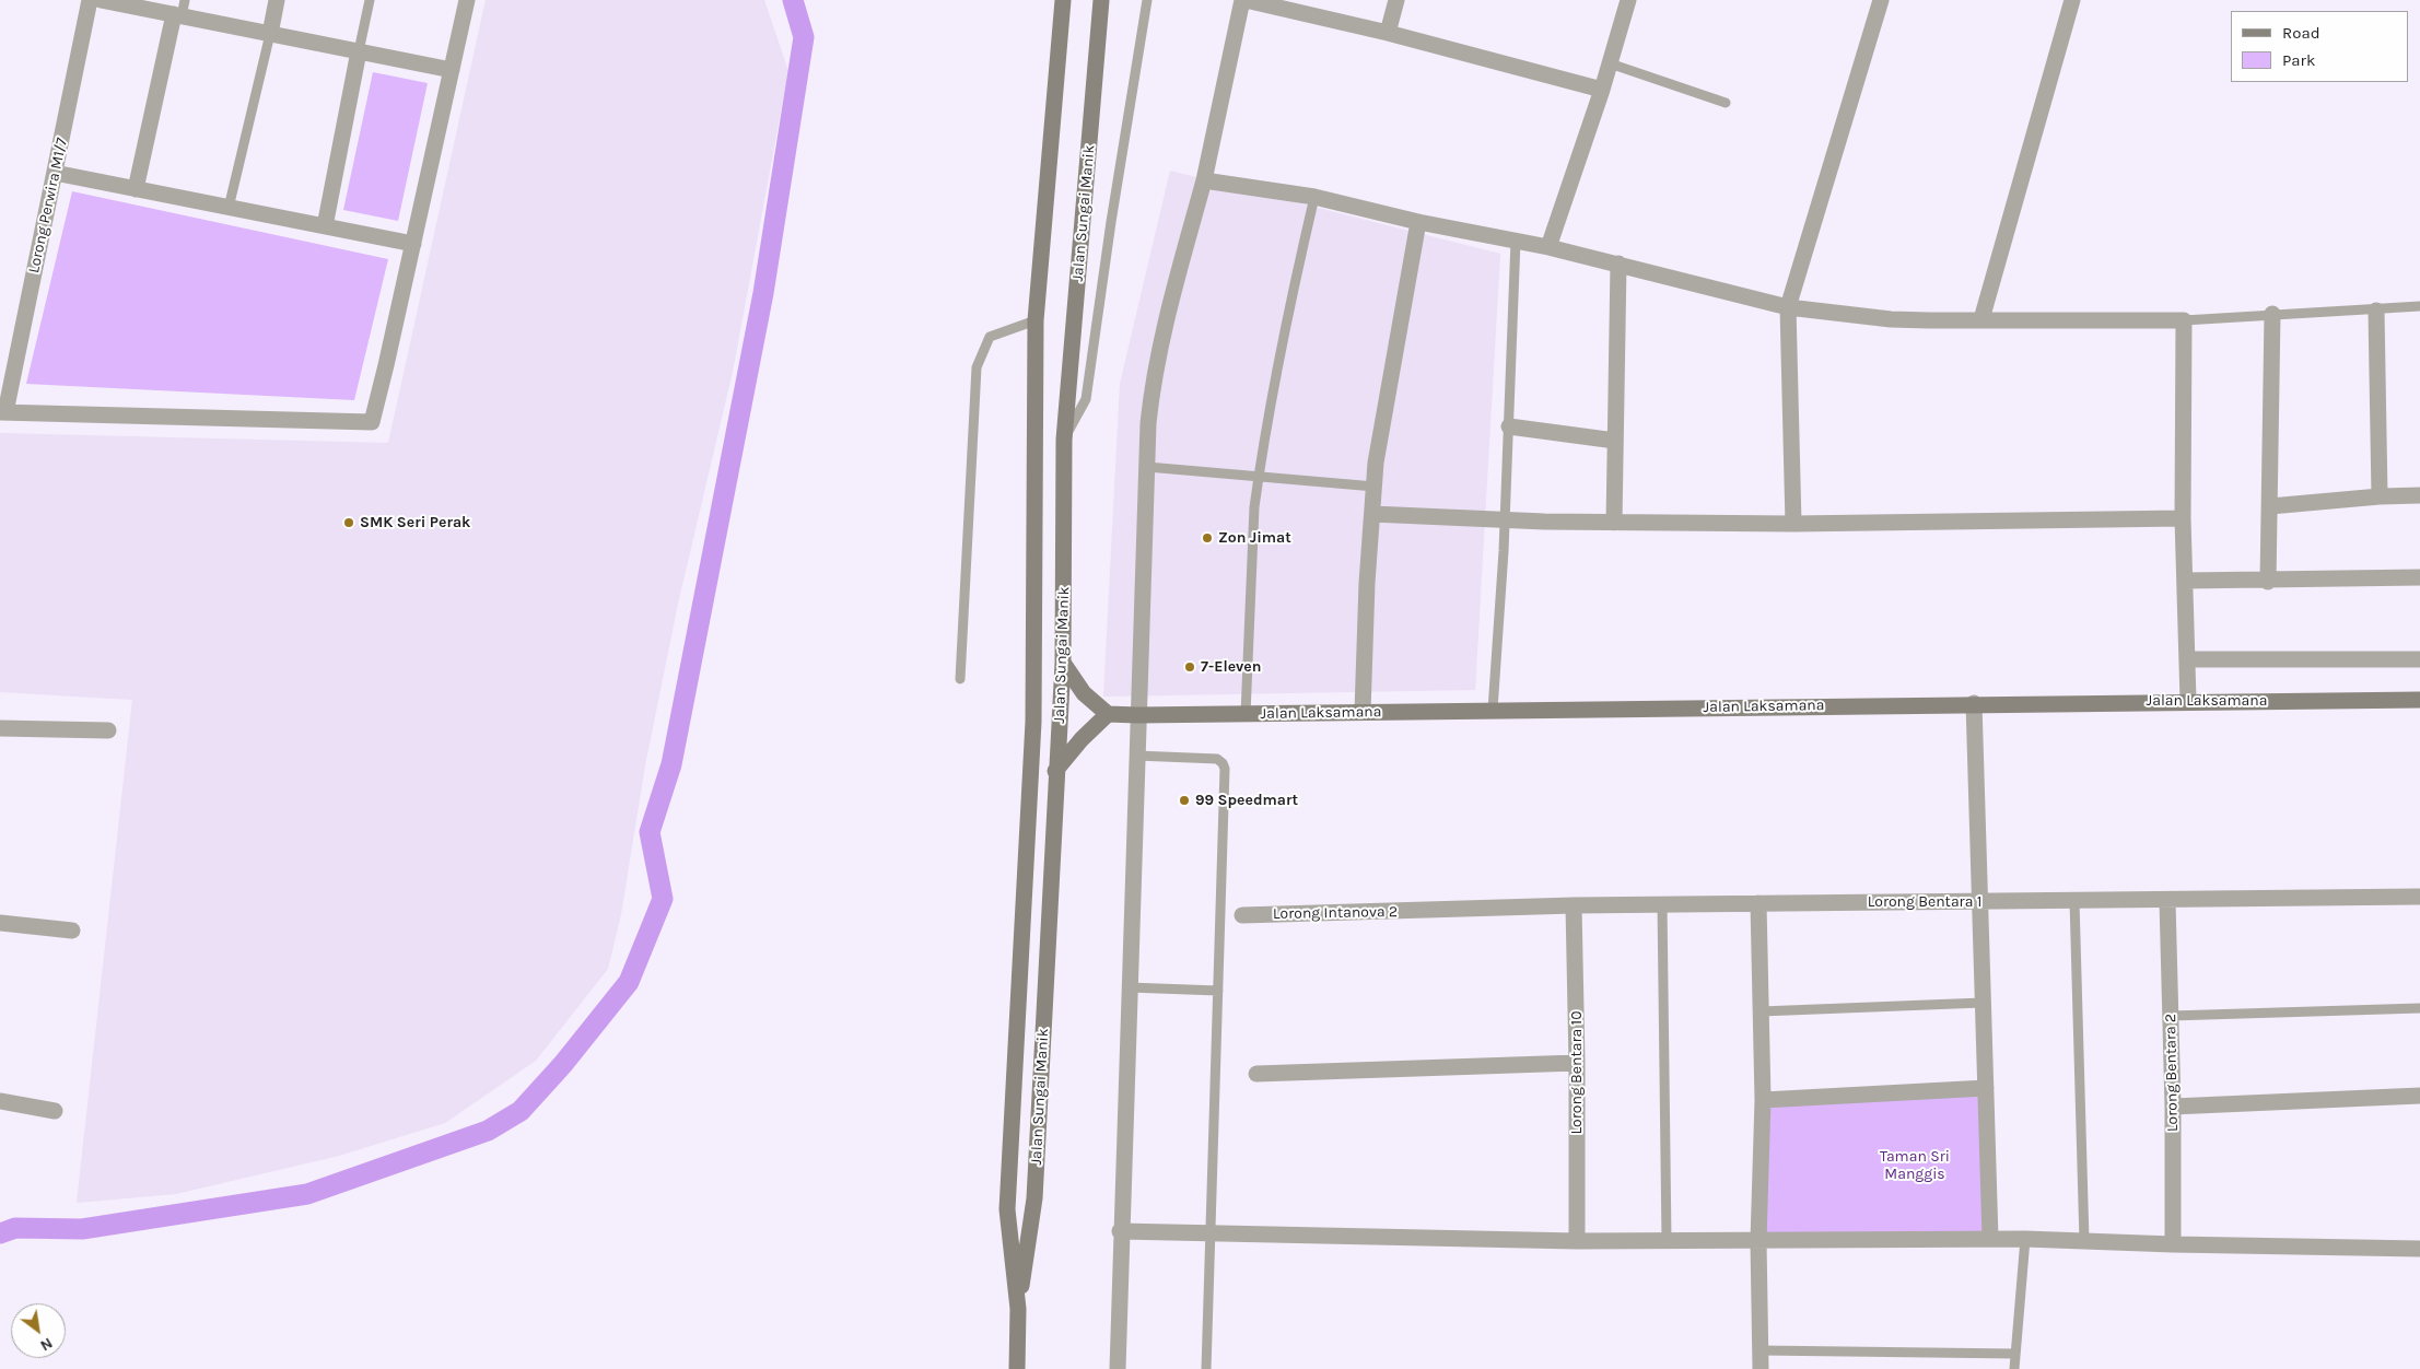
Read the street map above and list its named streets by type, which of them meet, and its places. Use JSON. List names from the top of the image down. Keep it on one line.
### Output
{"streets":{"main road":["Jalan Sungai Manik","Jalan Laksamana"],"street":["Lorong Perwira M1/7","Lorong Bentara 1","Lorong Intanova 2","Lorong Bentara 10","Lorong Bentara 2"]},"crossings":[["Lorong Bentara 1","Lorong Intanova 2"],["Lorong Bentara 1","Lorong Bentara 10"],["Lorong Bentara 1","Lorong Bentara 2"]],"parks":["Taman Sri Manggis"],"places":["SMK Seri Perak","Zon Jimat","7-Eleven","99 Speedmart"],"legend":["Road","Park"],"north":"bottom right"}
